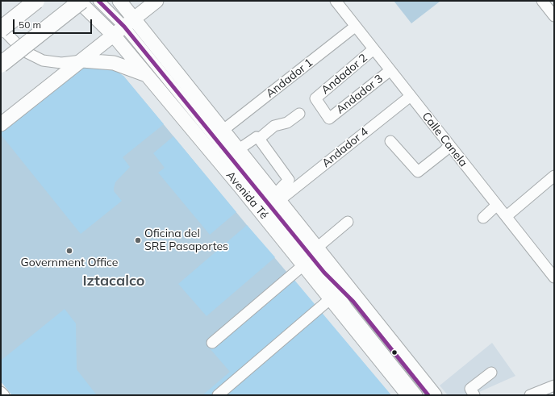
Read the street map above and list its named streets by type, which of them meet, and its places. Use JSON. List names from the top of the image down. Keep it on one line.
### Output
{"streets":{"main road":["Avenida Té"],"street":["Andador 2","Andador 1","Andador 3","Calle Canela","Andador 4"]},"crossings":[["Andador 2","Andador 3"],["Andador 2","Calle Canela"],["Andador 1","Calle Canela"],["Andador 1","Avenida Té"],["Andador 3","Calle Canela"],["Calle Canela","Andador 4"],["Andador 4","Avenida Té"]],"districts":["Iztacalco"],"places":["Oficina del SRE Pasaportes","Government Office"],"scale_bar":"50 m"}
